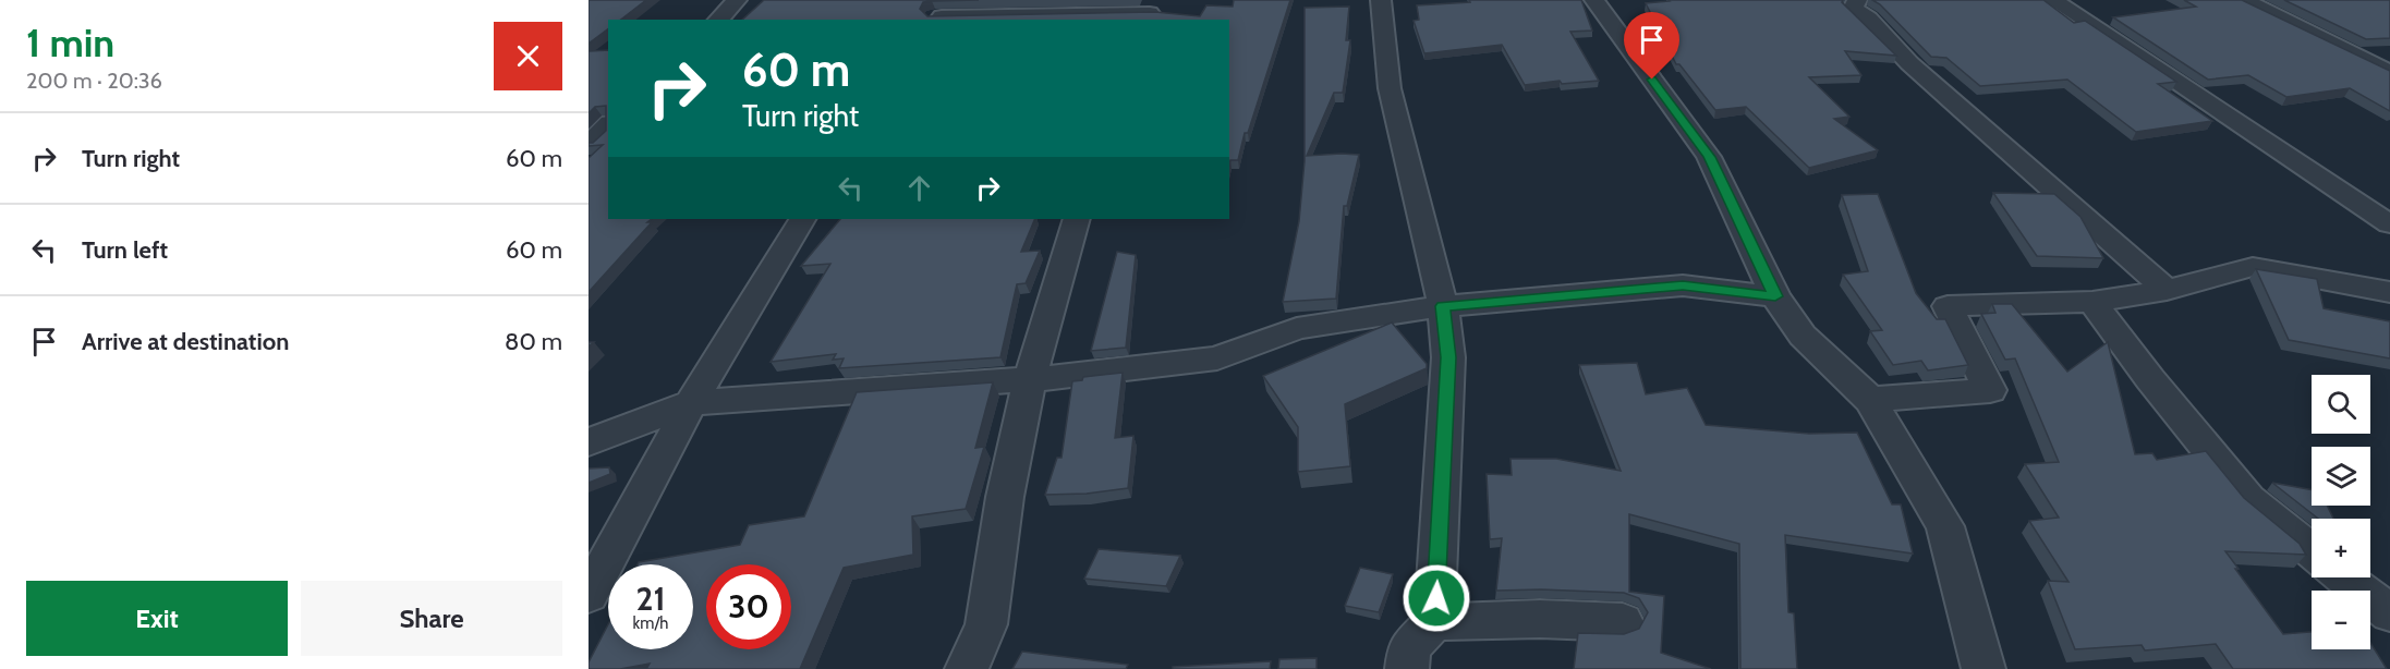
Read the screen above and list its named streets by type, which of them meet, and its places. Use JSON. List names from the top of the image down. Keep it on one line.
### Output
{"page":{"heading":["1 min","200 m · 20:36"],"turn":["60 m","Turn right"],"list":[{"name":"Turn right","value":"60 m"},{"name":"Turn left","value":"60 m"},{"name":"Arrive at destination","value":"80 m"}],"map_buttons":["+","−"],"speed":"21 km/h","limit":"30","buttons":["Exit","Share"]}}
